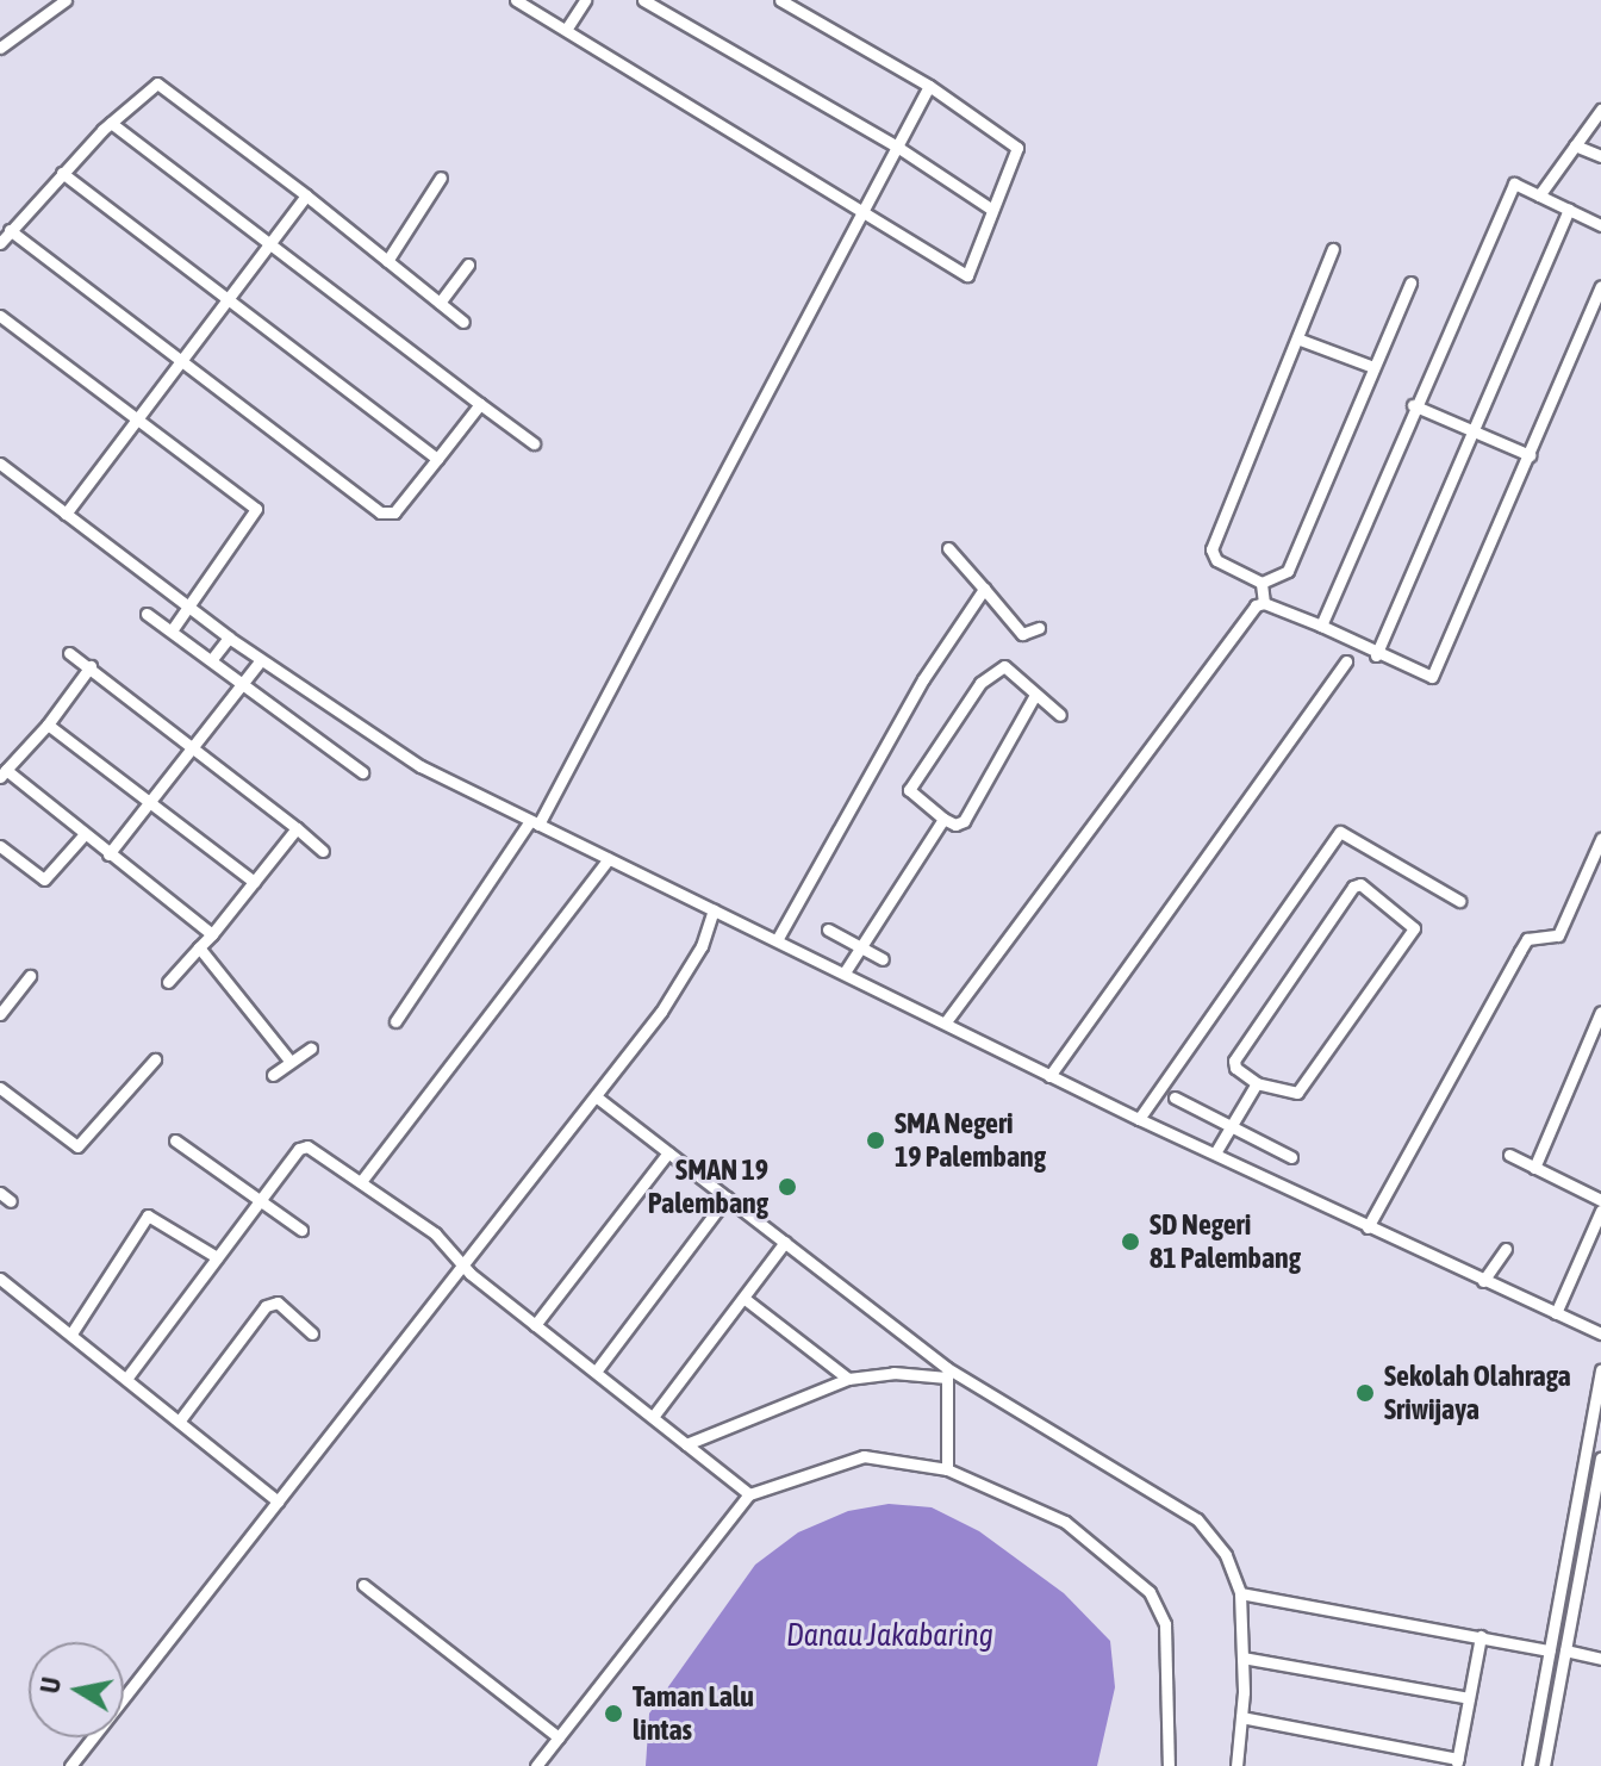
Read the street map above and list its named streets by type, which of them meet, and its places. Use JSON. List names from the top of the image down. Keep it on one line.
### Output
{"water":["Danau Jakabaring"],"places":["SMA Negeri 19 Palembang","SMAN 19 Palembang","SD Negeri 81 Palembang","Sekolah Olahraga Sriwijaya","Taman Lalu lintas"],"north":"left"}
